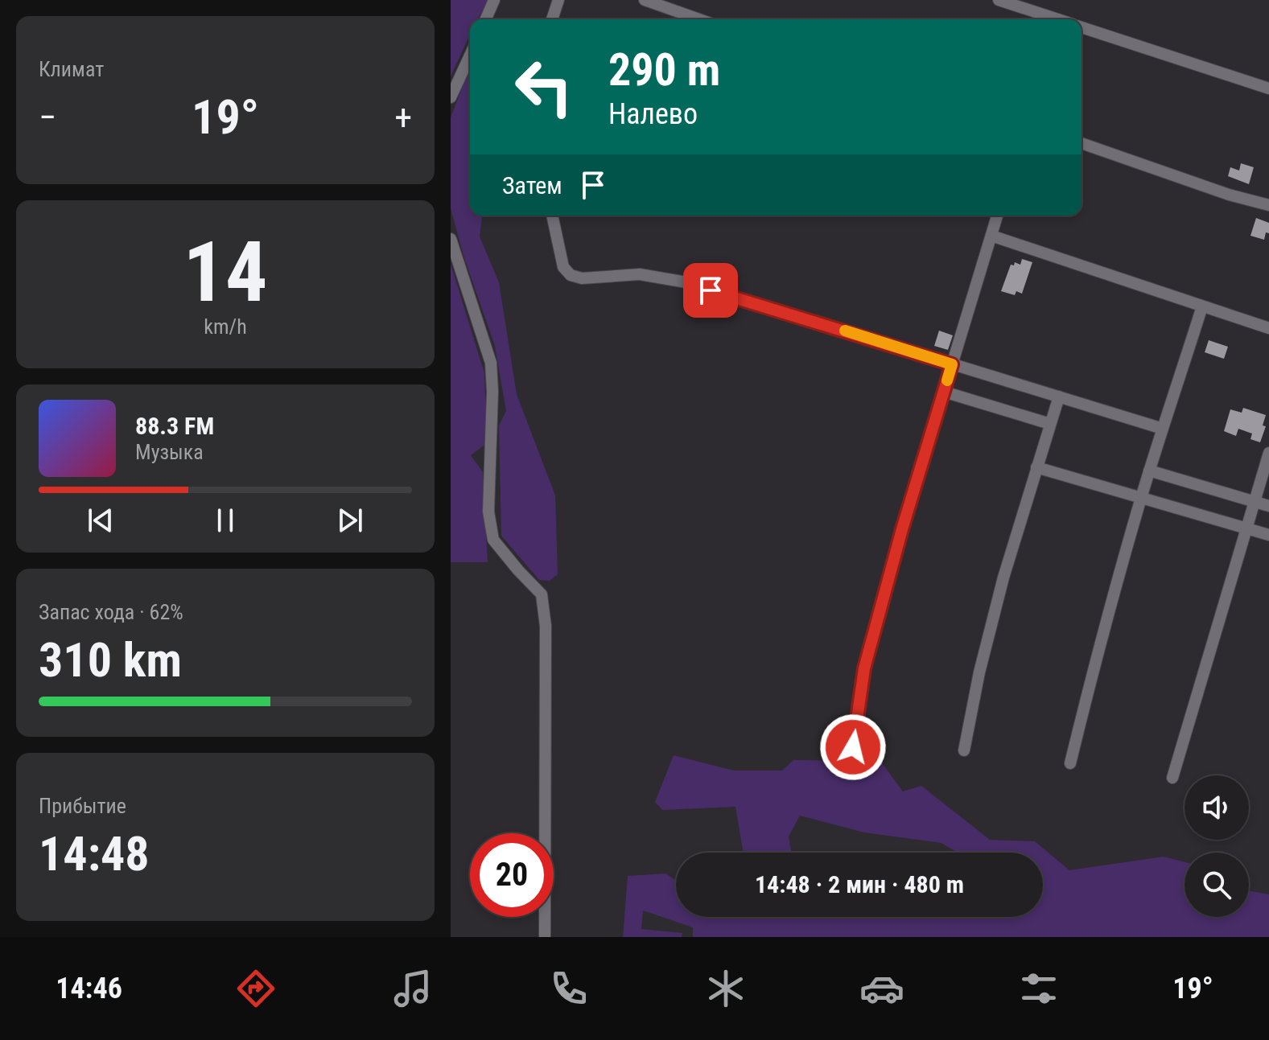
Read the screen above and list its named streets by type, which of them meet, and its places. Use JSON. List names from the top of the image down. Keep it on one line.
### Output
{"page":{"tile":["Климат",["14","km/h"],["Запас хода · 62%","310 km"],["Прибытие","14:48"]],"turn":["290 m","Налево"],"heat":["−","19°","+"],"then":"Затем","song":["88.3 FM","Музыка"],"limit":"20","trip":"14:48 · 2 мин · 480 m","tabs":["14:46","19°"]}}
